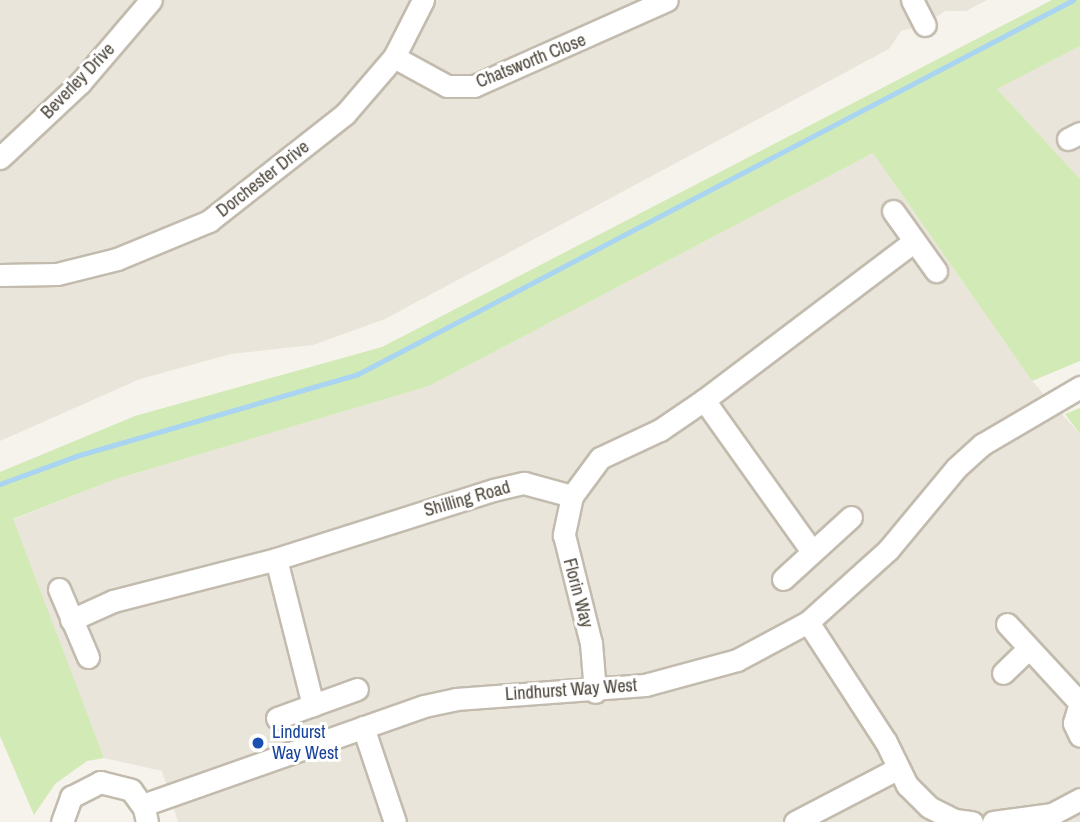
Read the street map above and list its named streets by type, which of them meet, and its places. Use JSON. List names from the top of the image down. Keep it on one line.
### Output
{"streets":{"street":["Chatsworth Close","Beverley Drive","Dorchester Drive","Shilling Road","Florin Way","Lindhurst Way West"]},"crossings":[["Chatsworth Close","Dorchester Drive"],["Shilling Road","Florin Way"],["Florin Way","Lindhurst Way West"]],"places":["Lindurst Way West"]}
